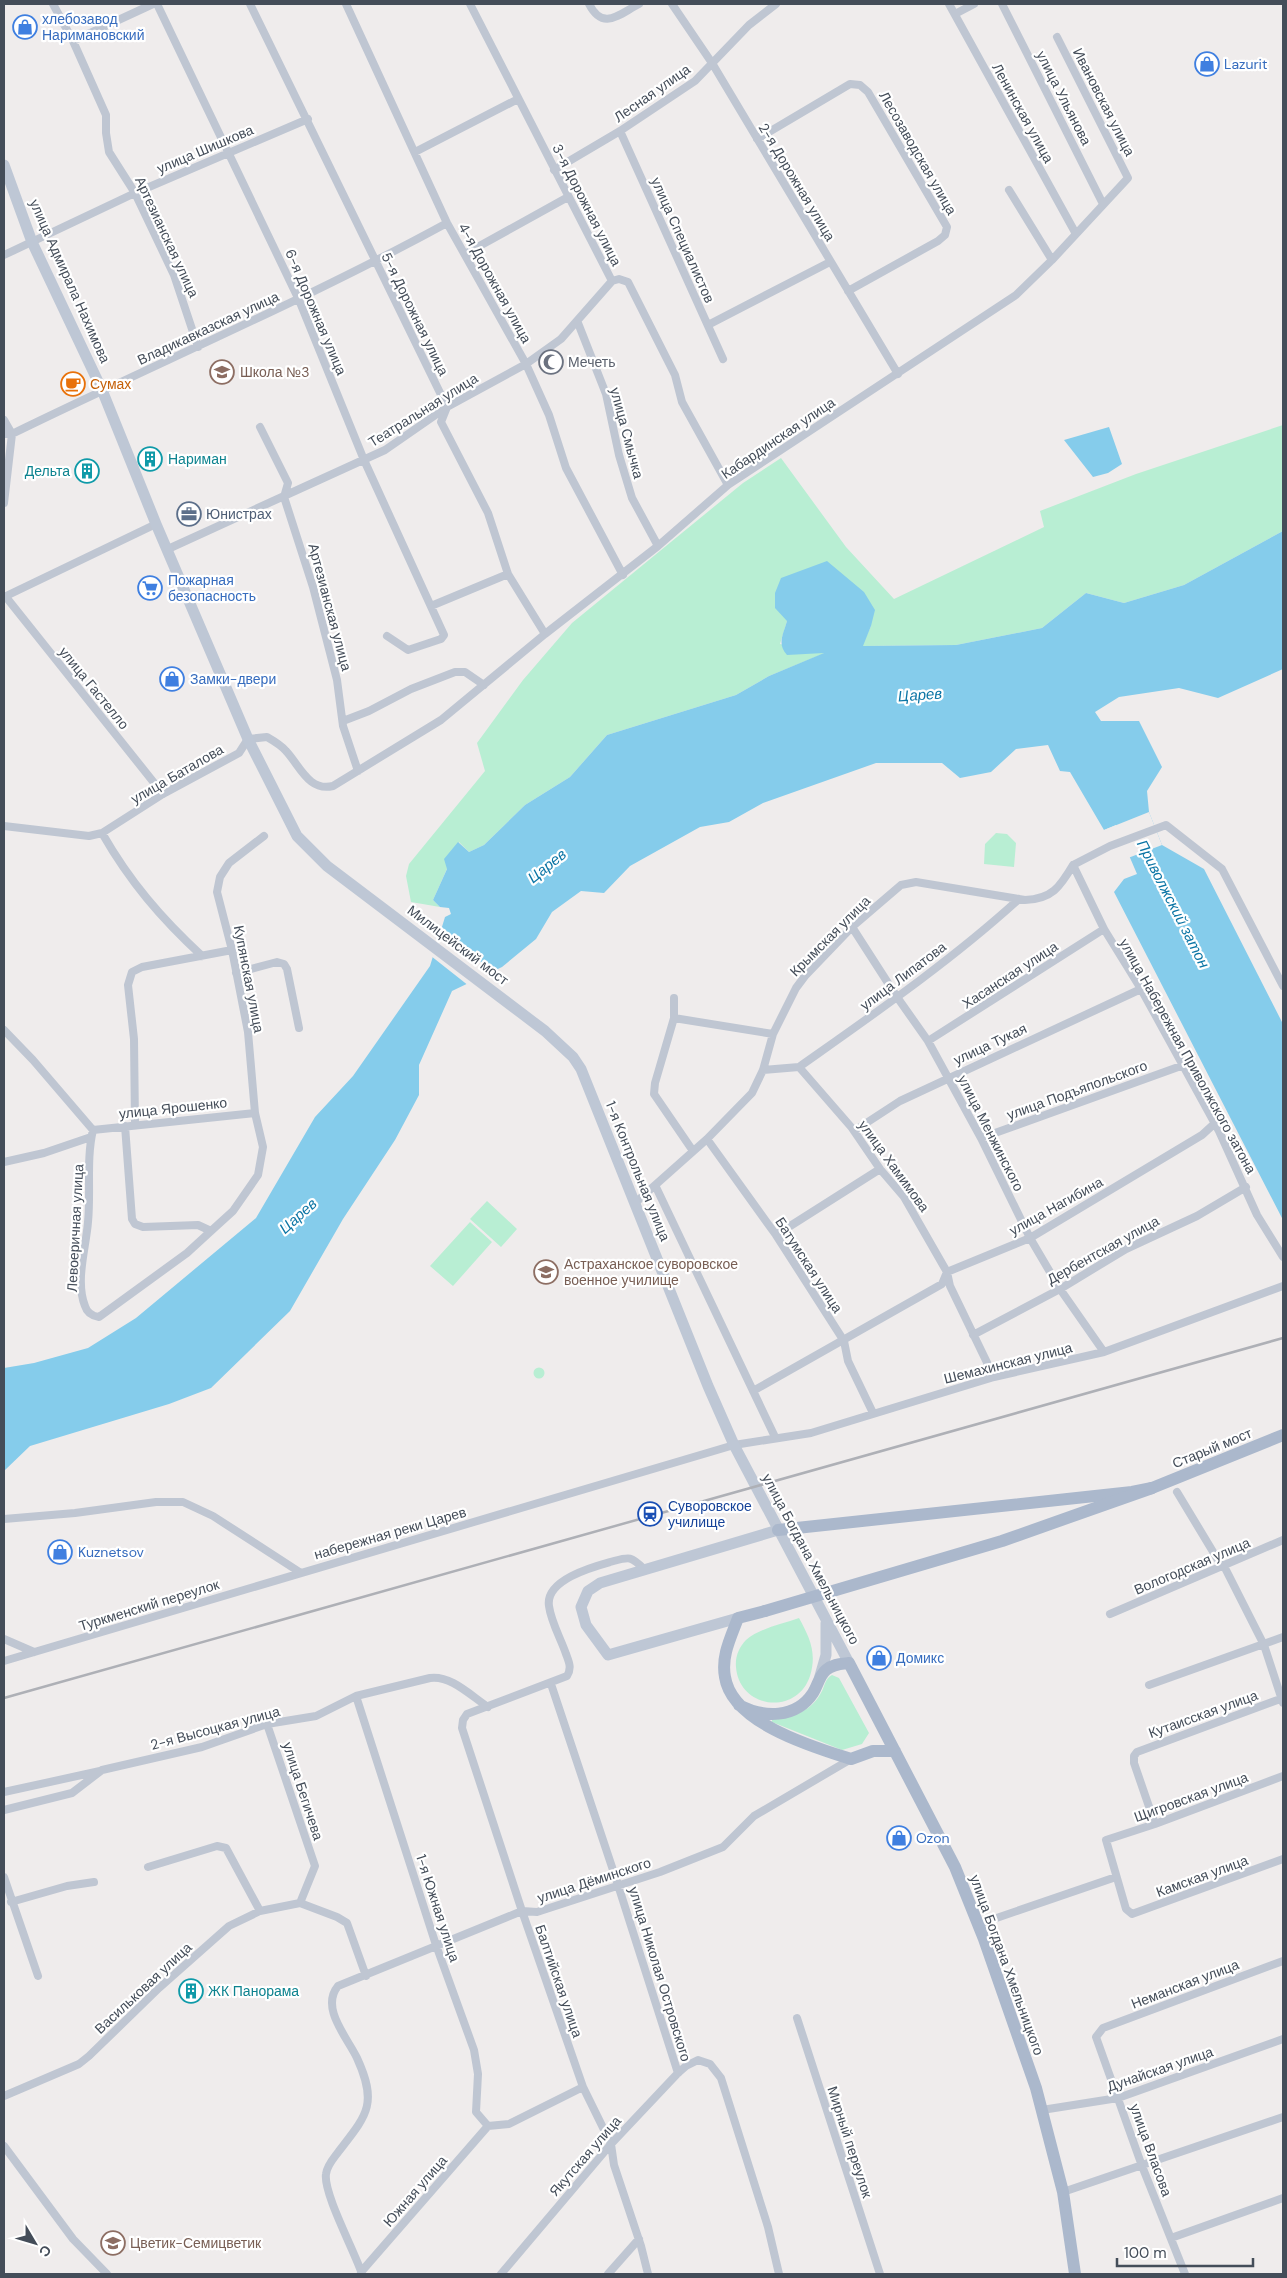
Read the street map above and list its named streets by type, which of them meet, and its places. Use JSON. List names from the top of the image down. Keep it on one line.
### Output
{"streets":{"main road":["улица Адмирала Нахимова","Милицейский мост","1-я Контрольная улица","Старый мост","улица Богдана Хмельницкого"],"street":["Лесная улица","улица Ульянова","Ивановская улица","Ленинская улица","улица Шишкова","Лесозаводская улица","2-я Дорожная улица","3-я Дорожная улица","Артезианская улица","улица Специалистов","4-я Дорожная улица","6-я Дорожная улица","5-я Дорожная улица","Владикавказская улица","Театральная улица","улица Смычка","Кабардинская улица","улица Гастелло","улица Баталова","Крымская улица","Хасанская улица","улица Липатова","Купянская улица","улица Тукая","улица Набережная Приволжского затона","улица Подъяпольского","улица Ярошенко","улица Менжинского","улица Хамимова","улица Нагибина","Левоеричная улица","Дербентская улица","Батумская улица","Шемахинская улица","набережная реки Царев","Вологодская улица","Туркменский переулок","Кутаисская улица","2-я Высоцкая улица","улица Бегичева","Щигровская улица","Камская улица","улица Дёминского","1-я Южная улица","улица Николая Островского","Балтийская улица","Неманская улица","Васильковая улица","Дунайская улица","Мирный переулок","улица Власова","Якутская улица","Южная улица"]},"crossings":[["Лесная улица","2-я Дорожная улица"],["Лесная улица","3-я Дорожная улица"],["Лесная улица","улица Специалистов"],["улица Ульянова","Кабардинская улица"],["Ивановская улица","Кабардинская улица"],["Ленинская улица","Кабардинская улица"],["улица Шишкова","Артезианская улица"],["улица Шишкова","улица Адмирала Нахимова"],["улица Шишкова","6-я Дорожная улица"],["улица Шишкова","5-я Дорожная улица"],["Лесозаводская улица","2-я Дорожная улица"],["2-я Дорожная улица","Кабардинская улица"],["3-я Дорожная улица","Театральная улица"],["3-я Дорожная улица","Кабардинская улица"],["Артезианская улица","Владикавказская улица"],["Артезианская улица","Театральная улица"],["Артезианская улица","Кабардинская улица"],["улица Адмирала Нахимова","Владикавказская улица"],["улица Адмирала Нахимова","Театральная улица"],["улица Адмирала Нахимова","улица Баталова"],["улица Адмирала Нахимова","Милицейский мост"],["4-я Дорожная улица","Владикавказская улица"],["4-я Дорожная улица","Театральная улица"],["4-я Дорожная улица","Кабардинская улица"],["6-я Дорожная улица","Владикавказская улица"],["6-я Дорожная улица","Театральная улица"],["5-я Дорожная улица","Владикавказская улица"],["5-я Дорожная улица","Театральная улица"],["Театральная улица","улица Смычка"],["улица Смычка","Кабардинская улица"],["улица Гастелло","улица Баталова"],["Крымская улица","улица Липатова"],["Крымская улица","улица Набережная Приволжского затона"],["Крымская улица","улица Менжинского"],["Крымская улица","1-я Контрольная улица"],["Крымская улица","Батумская улица"],["Милицейский мост","1-я Контрольная улица"],["Хасанская улица","улица Набережная Приволжского затона"],["Хасанская улица","улица Менжинского"],["улица Липатова","улица Менжинского"],["улица Липатова","улица Хамимова"],["Купянская улица","улица Ярошенко"],["Купянская улица","Левоеричная улица"],["улица Тукая","улица Набережная Приволжского затона"],["улица Тукая","улица Менжинского"],["улица Тукая","улица Хамимова"],["улица Набережная Приволжского затона","улица Подъяпольского"],["улица Набережная Приволжского затона","улица Нагибина"],["улица Набережная Приволжского затона","Дербентская улица"],["улица Подъяпольского","улица Менжинского"],["улица Ярошенко","Левоеричная улица"],["улица Менжинского","улица Нагибина"],["улица Менжинского","Дербентская улица"],["улица Менжинского","Шемахинская улица"],["улица Хамимова","улица Нагибина"],["улица Хамимова","Дербентская улица"],["улица Хамимова","Шемахинская улица"],["1-я Контрольная улица","Шемахинская улица"],["1-я Контрольная улица","набережная реки Царев"],["1-я Контрольная улица","улица Богдана Хмельницкого"],["улица Нагибина","Батумская улица"],["Батумская улица","Шемахинская улица"],["Шемахинская улица","набережная реки Царев"],["Шемахинская улица","улица Богдана Хмельницкого"],["набережная реки Царев","улица Богдана Хмельницкого"],["набережная реки Царев","Туркменский переулок"],["улица Богдана Хмельницкого","Дунайская улица"],["Кутаисская улица","Щигровская улица"],["2-я Высоцкая улица","улица Бегичева"],["2-я Высоцкая улица","1-я Южная улица"],["2-я Высоцкая улица","Балтийская улица"],["улица Бегичева","Васильковая улица"],["Щигровская улица","Камская улица"],["улица Дёминского","1-я Южная улица"],["улица Дёминского","улица Николая Островского"],["улица Дёминского","Балтийская улица"],["улица Дёминского","Южная улица"],["1-я Южная улица","Южная улица"],["улица Николая Островского","Якутская улица"],["Балтийская улица","Якутская улица"],["Неманская улица","улица Власова"],["Дунайская улица","улица Власова"]],"water":["Царев","Приволжский затон"],"places":{"shop":["хлебозавод Наримановский","Lazurit","Замки-двери","Kuznetsov","Домикс","Ozon"],"mosque":["Мечеть"],"school or university":["Школа №3","Астраханское суворовское военное училище","Цветик-Семицветик"],"cafe":["Сумах"],"building":["Нариман","Дельта","ЖК Панорама"],"office":["Юнистрах"],"supermarket":["Пожарная безопасность"],"station":["Суворовское училище"]},"scale_bar":"100 m","north":"bottom right"}
